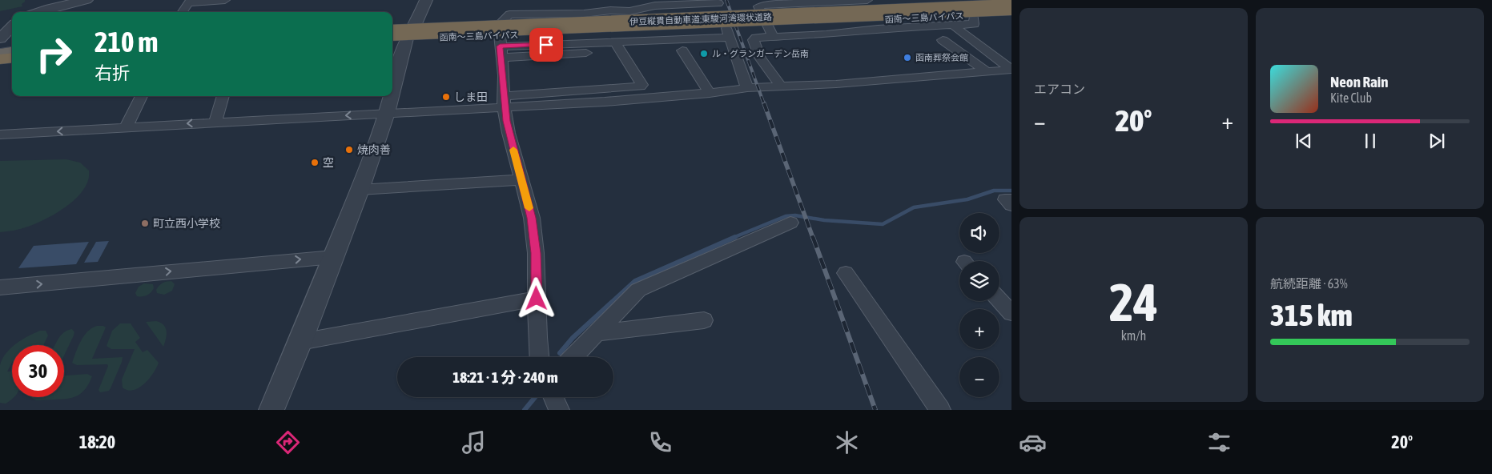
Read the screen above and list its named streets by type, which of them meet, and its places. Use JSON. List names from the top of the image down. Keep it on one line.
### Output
{"streets":{"highway":["函南～三島バイパス","伊豆縦貫自動車道;東駿河湾環状道路"]},"places":["ル・グランガーデン岳南","函南葬祭会館","しま田","焼肉善","空","町立西小学校"],"page":{"tile":["エアコン",["24","km/h"],["航続距離 · 63%","315 km"]],"turn":["210 m","右折"],"song":["Neon Rain","Kite Club"],"heat":["−","20°","+"],"map_buttons":["+","−"],"limit":"30","trip":"18:21 · 1 分 · 240 m","tabs":["18:20","20°"]}}
